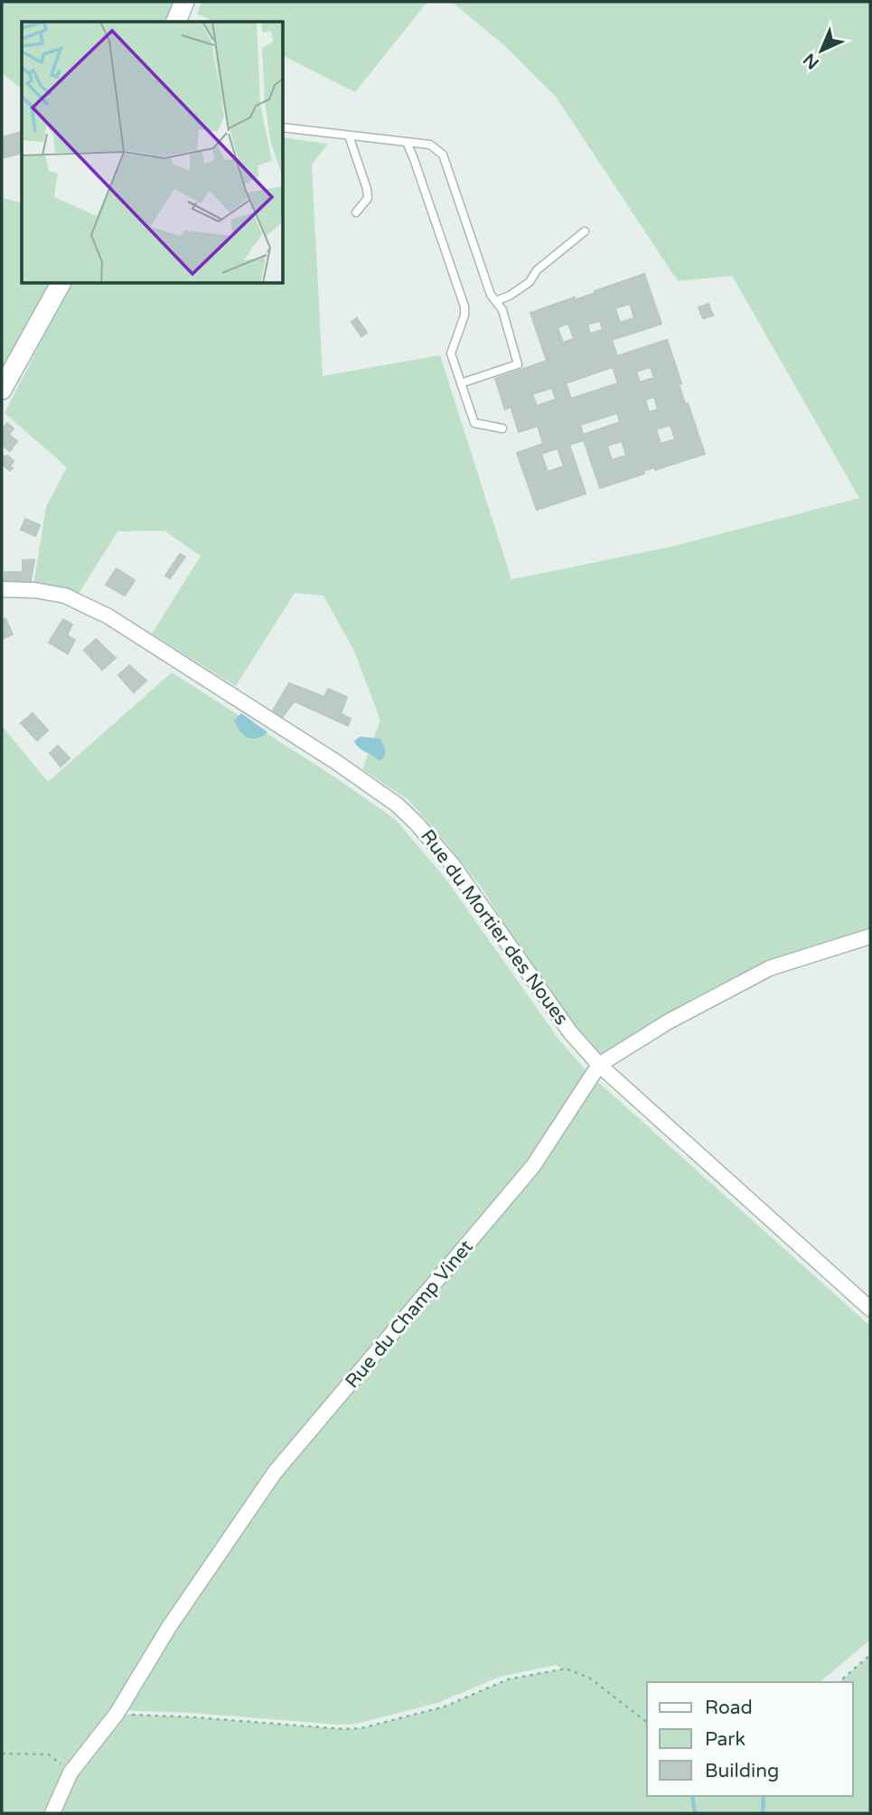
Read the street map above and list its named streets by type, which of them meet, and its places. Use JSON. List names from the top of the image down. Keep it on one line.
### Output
{"streets":{"street":["Rue du Mortier des Noues","Rue du Champ Vinet"]},"crossings":[["Rue du Mortier des Noues","Rue du Champ Vinet"]],"legend":["Road","Park","Building"],"north":"bottom left"}
